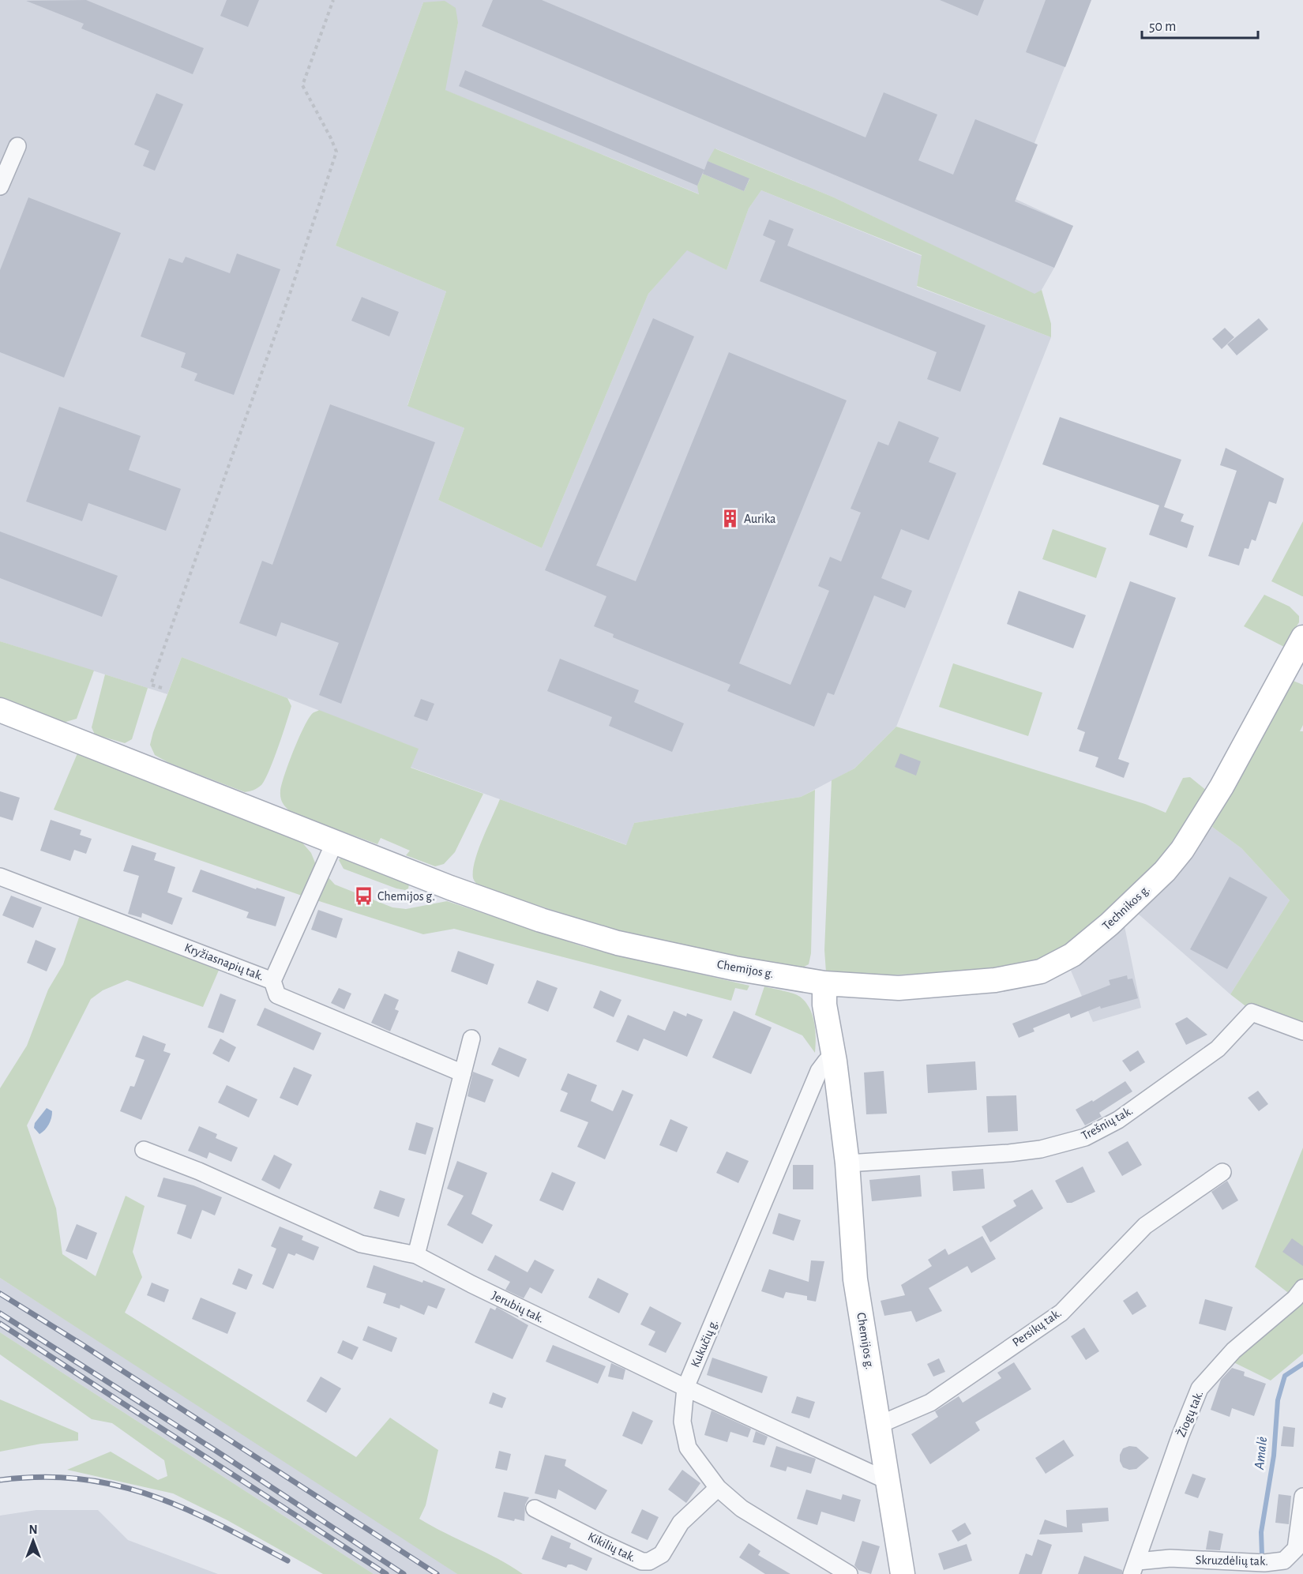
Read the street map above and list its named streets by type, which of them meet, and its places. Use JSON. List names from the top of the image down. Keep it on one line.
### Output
{"streets":{"main road":["Technikos g.","Chemijos g."],"street":["Kryžiasnapių tak.","Trešnių tak.","Jerubių tak.","Persikų tak.","Kukučių g.","Žiogų tak.","Kikilių tak.","Skruzdėlių tak."]},"crossings":[["Technikos g.","Chemijos g."],["Chemijos g.","Trešnių tak."],["Chemijos g.","Jerubių tak."],["Chemijos g.","Persikų tak."],["Chemijos g.","Kukučių g."],["Jerubių tak.","Kukučių g."],["Kukučių g.","Kikilių tak."],["Žiogų tak.","Skruzdėlių tak."]],"water":["Amalė"],"places":{"building":["Aurika"],"bus stop":["Chemijos g."]},"scale_bar":"50 m","north":"top"}
